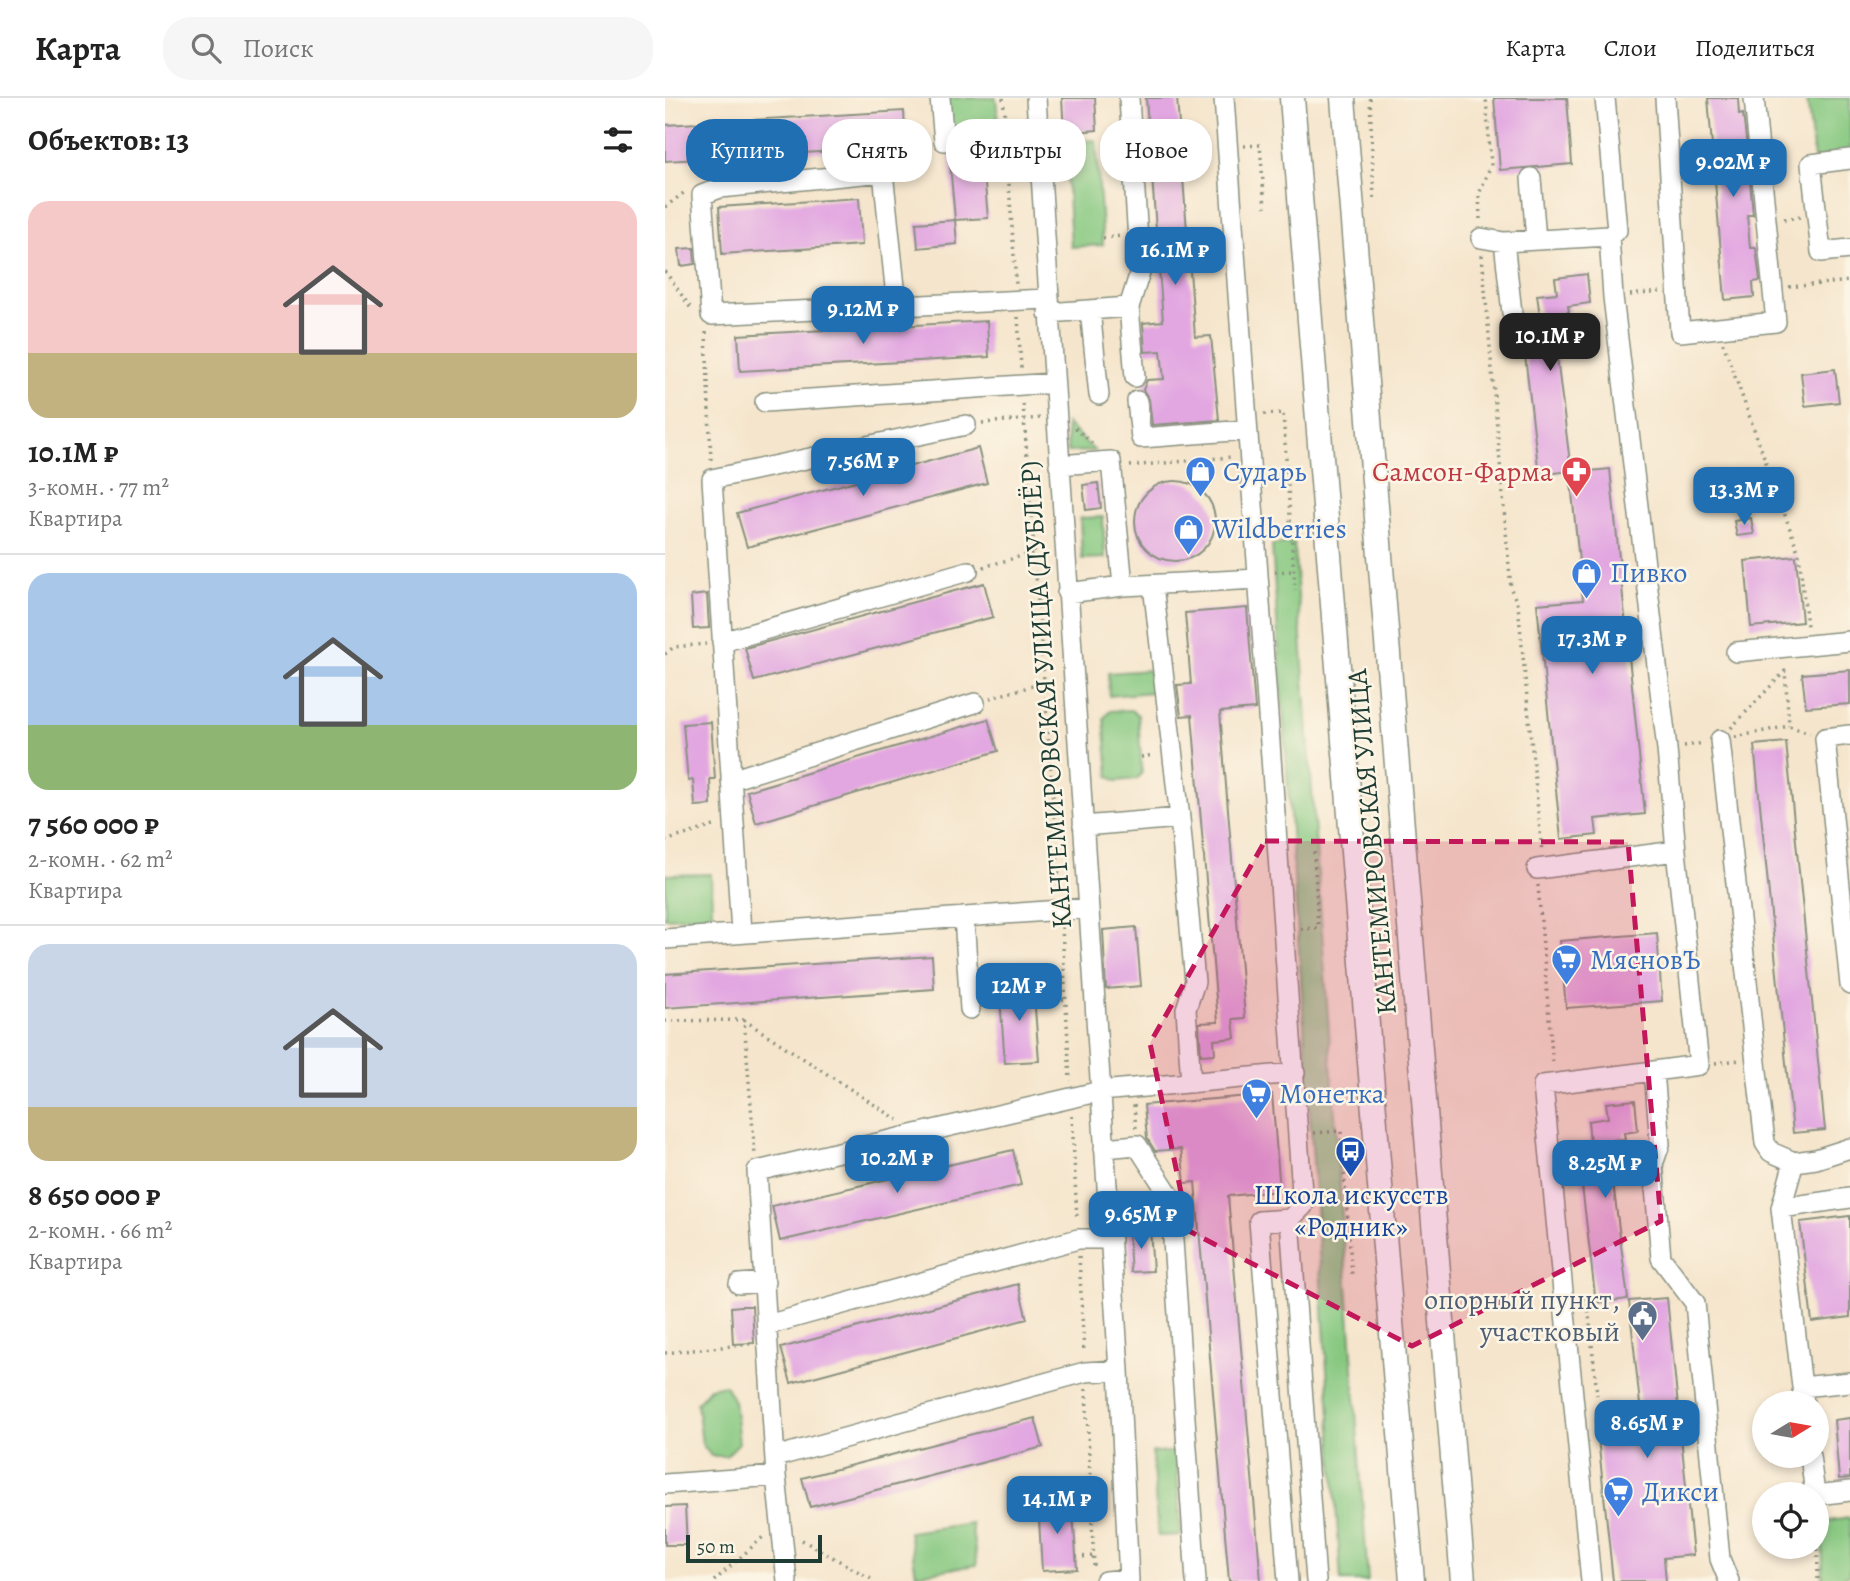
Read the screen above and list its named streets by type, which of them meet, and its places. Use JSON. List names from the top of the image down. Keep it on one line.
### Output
{"streets":{"main road":["КАНТЕМИРОВСКАЯ УЛИЦА"],"street":["КАНТЕМИРОВСКАЯ УЛИЦА (ДУБЛЁР)"]},"places":{"shop":["Сударь","Wildberries","Пивко"],"pharmacy":["Самсон-Фарма"],"supermarket":["МясновЪ","Монетка","Дикси"],"bus stop":["Школа искусств «Родник»"],"public building":["опорный пункт, участковый"]},"scale_bar":"50 m","north":"right","page":{"header":"Карта","search":"Поиск","nav":["Карта","Слои","Поделиться"],"heading":"Объектов: 13","chip":["Купить","Снять","Фильтры","Новое"],"price":["9.02M ₽","16.1M ₽","9.12M ₽","10.1M ₽","7.56M ₽","13.3M ₽","17.3M ₽","12M ₽","10.2M ₽","8.25M ₽","9.65M ₽","8.65M ₽","14.1M ₽"],"list":[{"name":"10.1M ₽","note":"3-комн. · 77 m² · Квартира"},{"name":"7 560 000 ₽","note":"2-комн. · 62 m² · Квартира"},{"name":"8 650 000 ₽","note":"2-комн. · 66 m² · Квартира"}],"scale":"50 m"}}
